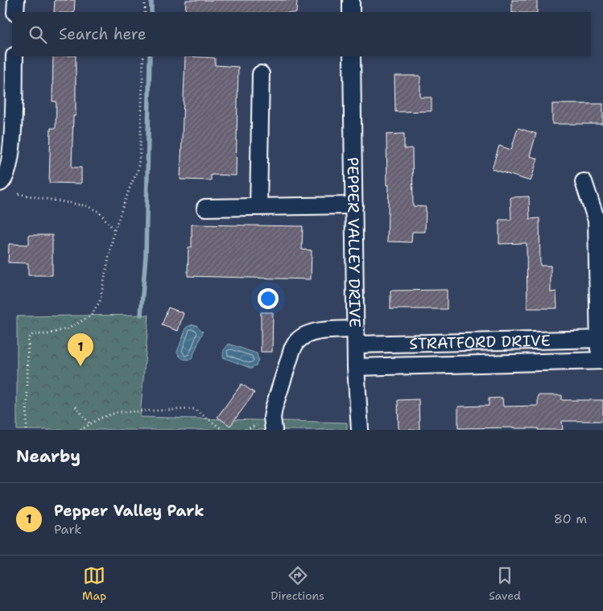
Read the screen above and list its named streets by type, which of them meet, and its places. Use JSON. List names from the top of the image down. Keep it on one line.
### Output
{"streets":{"street":["PEPPER VALLEY DRIVE","STRATFORD DRIVE"]},"crossings":[["PEPPER VALLEY DRIVE","STRATFORD DRIVE"]],"page":{"search":"Search here","pins":"1","heading":"Nearby","list":[{"mark":"1","name":"Pepper Valley Park","note":"Park","value":"80 m"}],"nav":["Map","Directions","Saved"]}}
